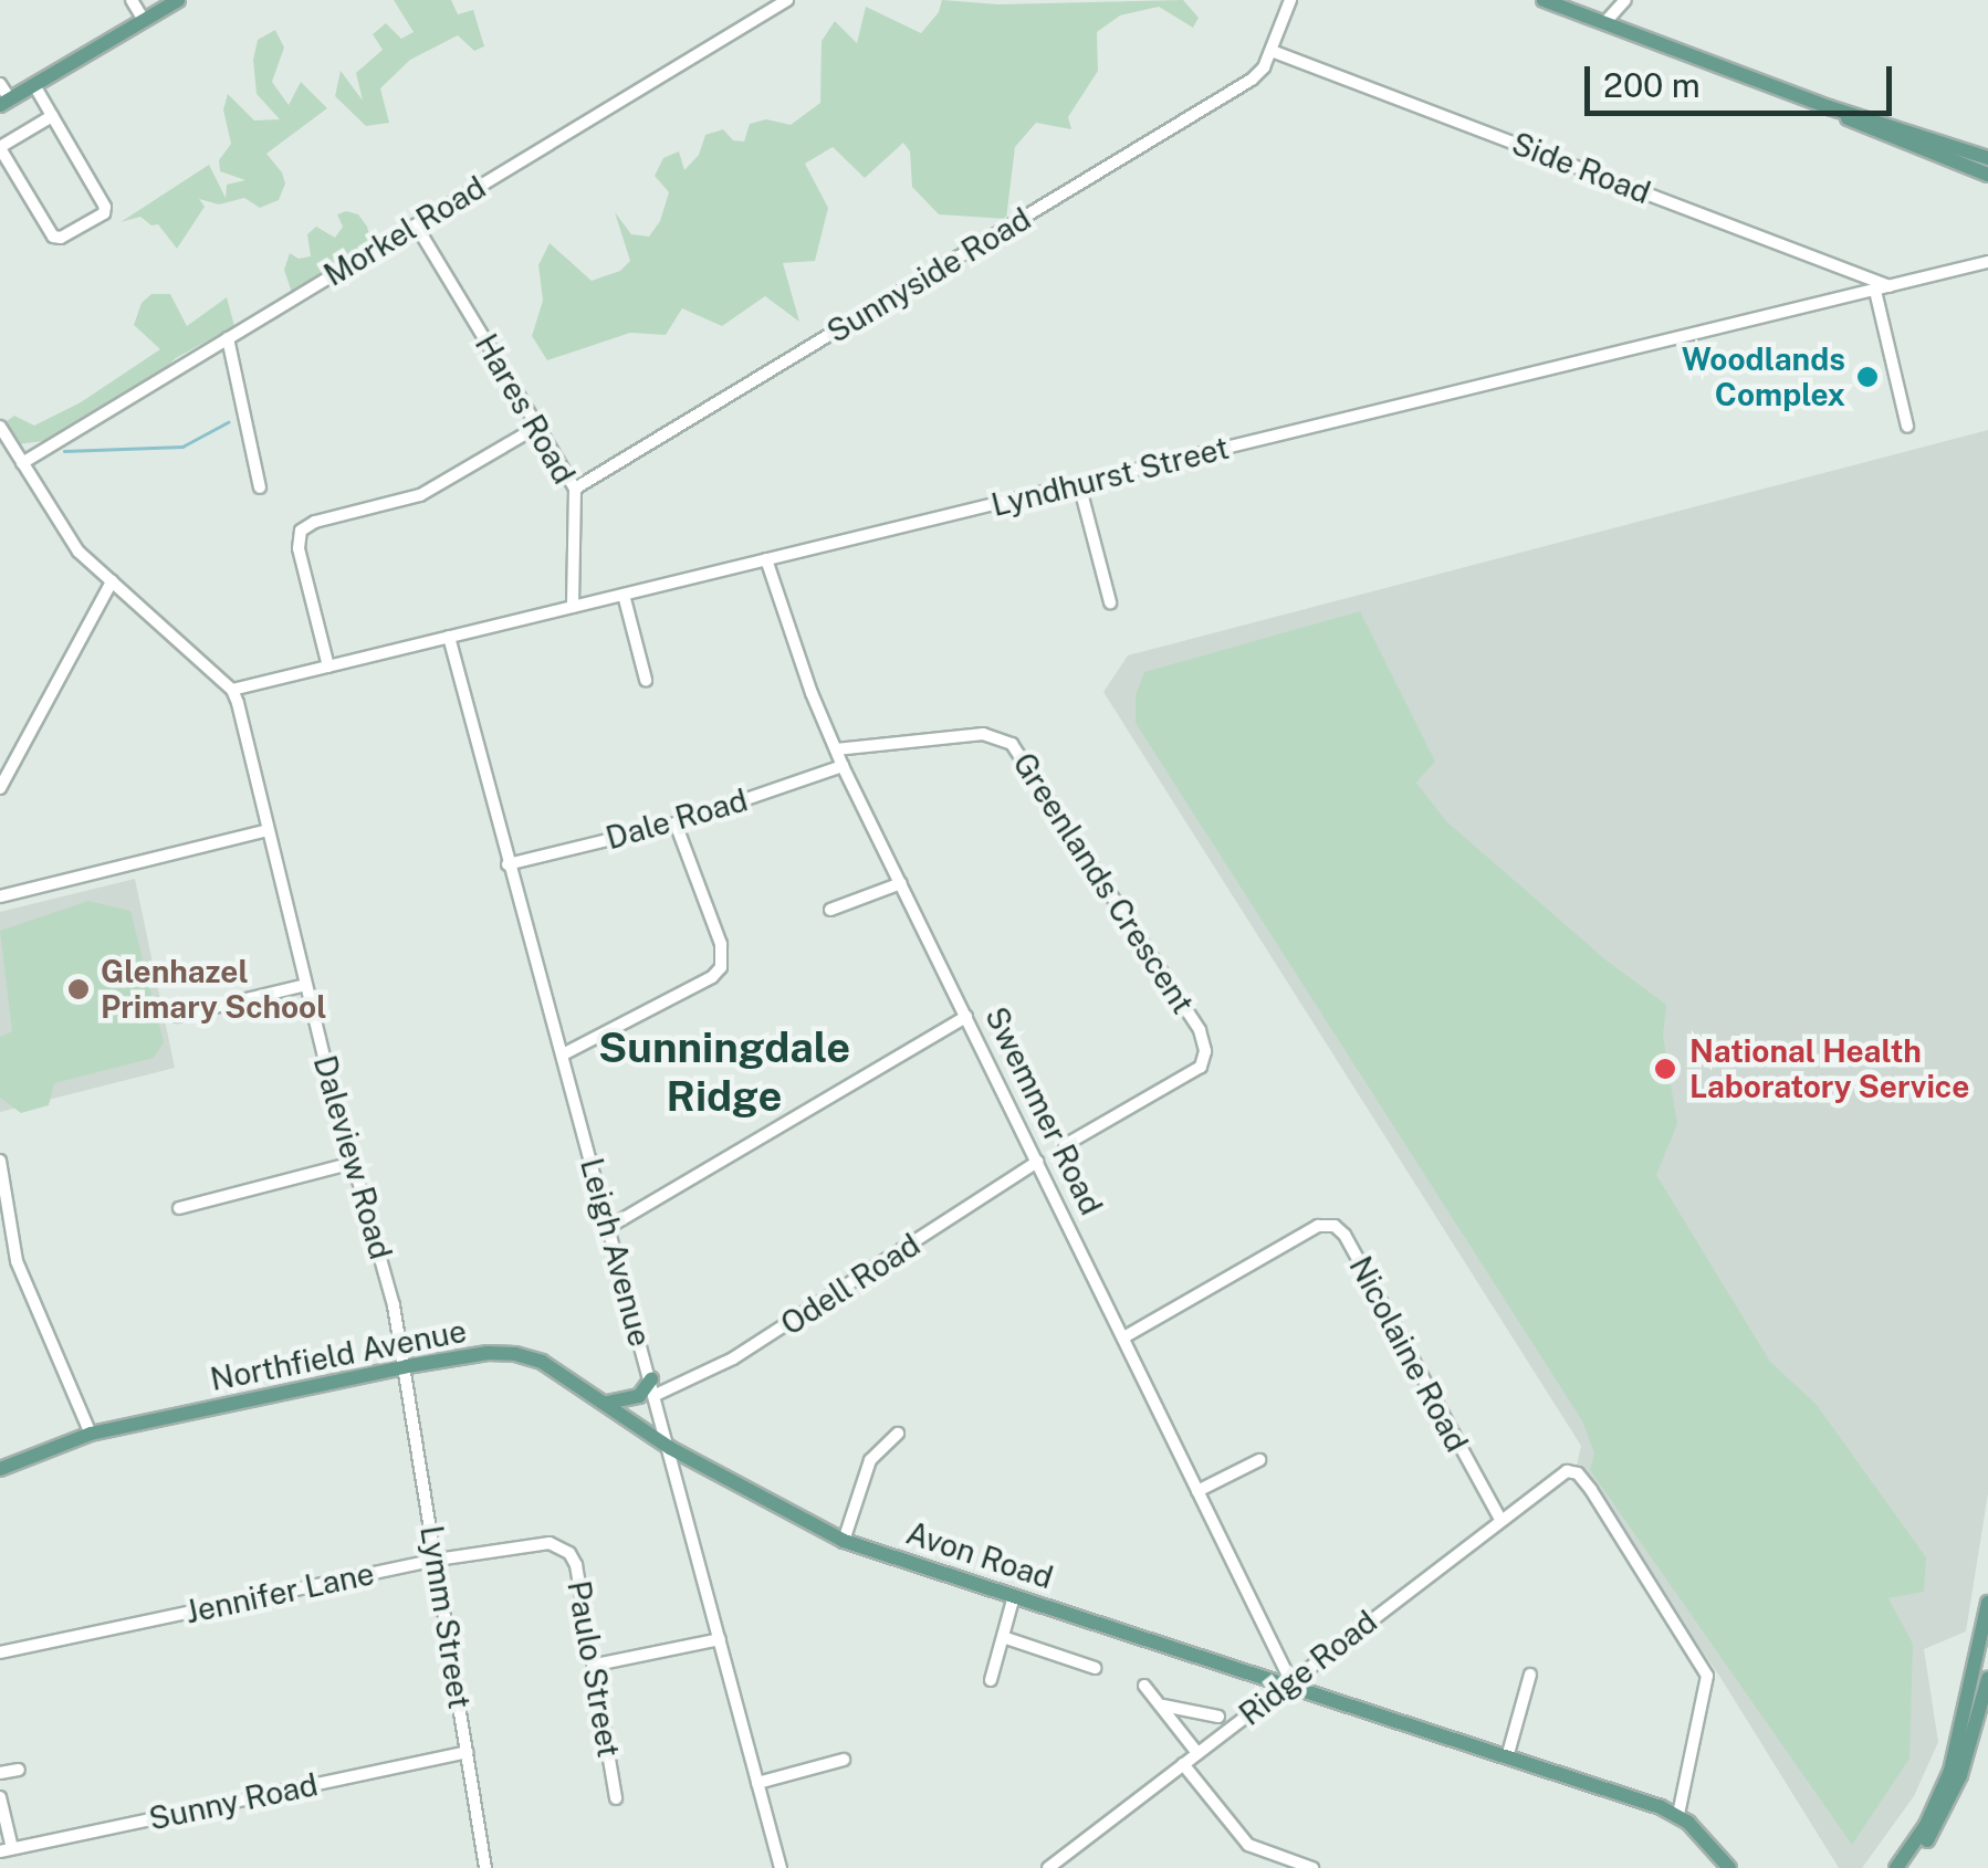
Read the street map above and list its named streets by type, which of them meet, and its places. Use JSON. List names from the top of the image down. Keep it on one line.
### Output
{"streets":{"main road":["Northfield Avenue","Avon Road"],"street":["Side Road","Morkel Road","Sunnyside Road","Hares Road","Lyndhurst Street","Dale Road","Greenlands Crescent","Swemmer Road","Daleview Road","Leigh Avenue","Odell Road","Nicolaine Road","Jennifer Lane","Lymm Street","Ridge Road","Paulo Street","Sunny Road"]},"crossings":[["Side Road","Sunnyside Road"],["Side Road","Lyndhurst Street"],["Morkel Road","Hares Road"],["Sunnyside Road","Hares Road"],["Hares Road","Lyndhurst Street"],["Lyndhurst Street","Swemmer Road"],["Lyndhurst Street","Daleview Road"],["Lyndhurst Street","Leigh Avenue"],["Dale Road","Swemmer Road"],["Dale Road","Leigh Avenue"],["Greenlands Crescent","Swemmer Road"],["Swemmer Road","Odell Road"],["Swemmer Road","Nicolaine Road"],["Swemmer Road","Avon Road"],["Swemmer Road","Ridge Road"],["Daleview Road","Northfield Avenue"],["Daleview Road","Lymm Street"],["Leigh Avenue","Odell Road"],["Leigh Avenue","Northfield Avenue"],["Leigh Avenue","Avon Road"],["Nicolaine Road","Ridge Road"],["Northfield Avenue","Avon Road"],["Northfield Avenue","Lymm Street"],["Avon Road","Ridge Road"],["Jennifer Lane","Lymm Street"],["Jennifer Lane","Paulo Street"],["Lymm Street","Sunny Road"]],"districts":["Sunningdale Ridge"],"places":["Woodlands Complex","Glenhazel Primary School","National Health Laboratory Service"],"scale_bar":"200 m"}
